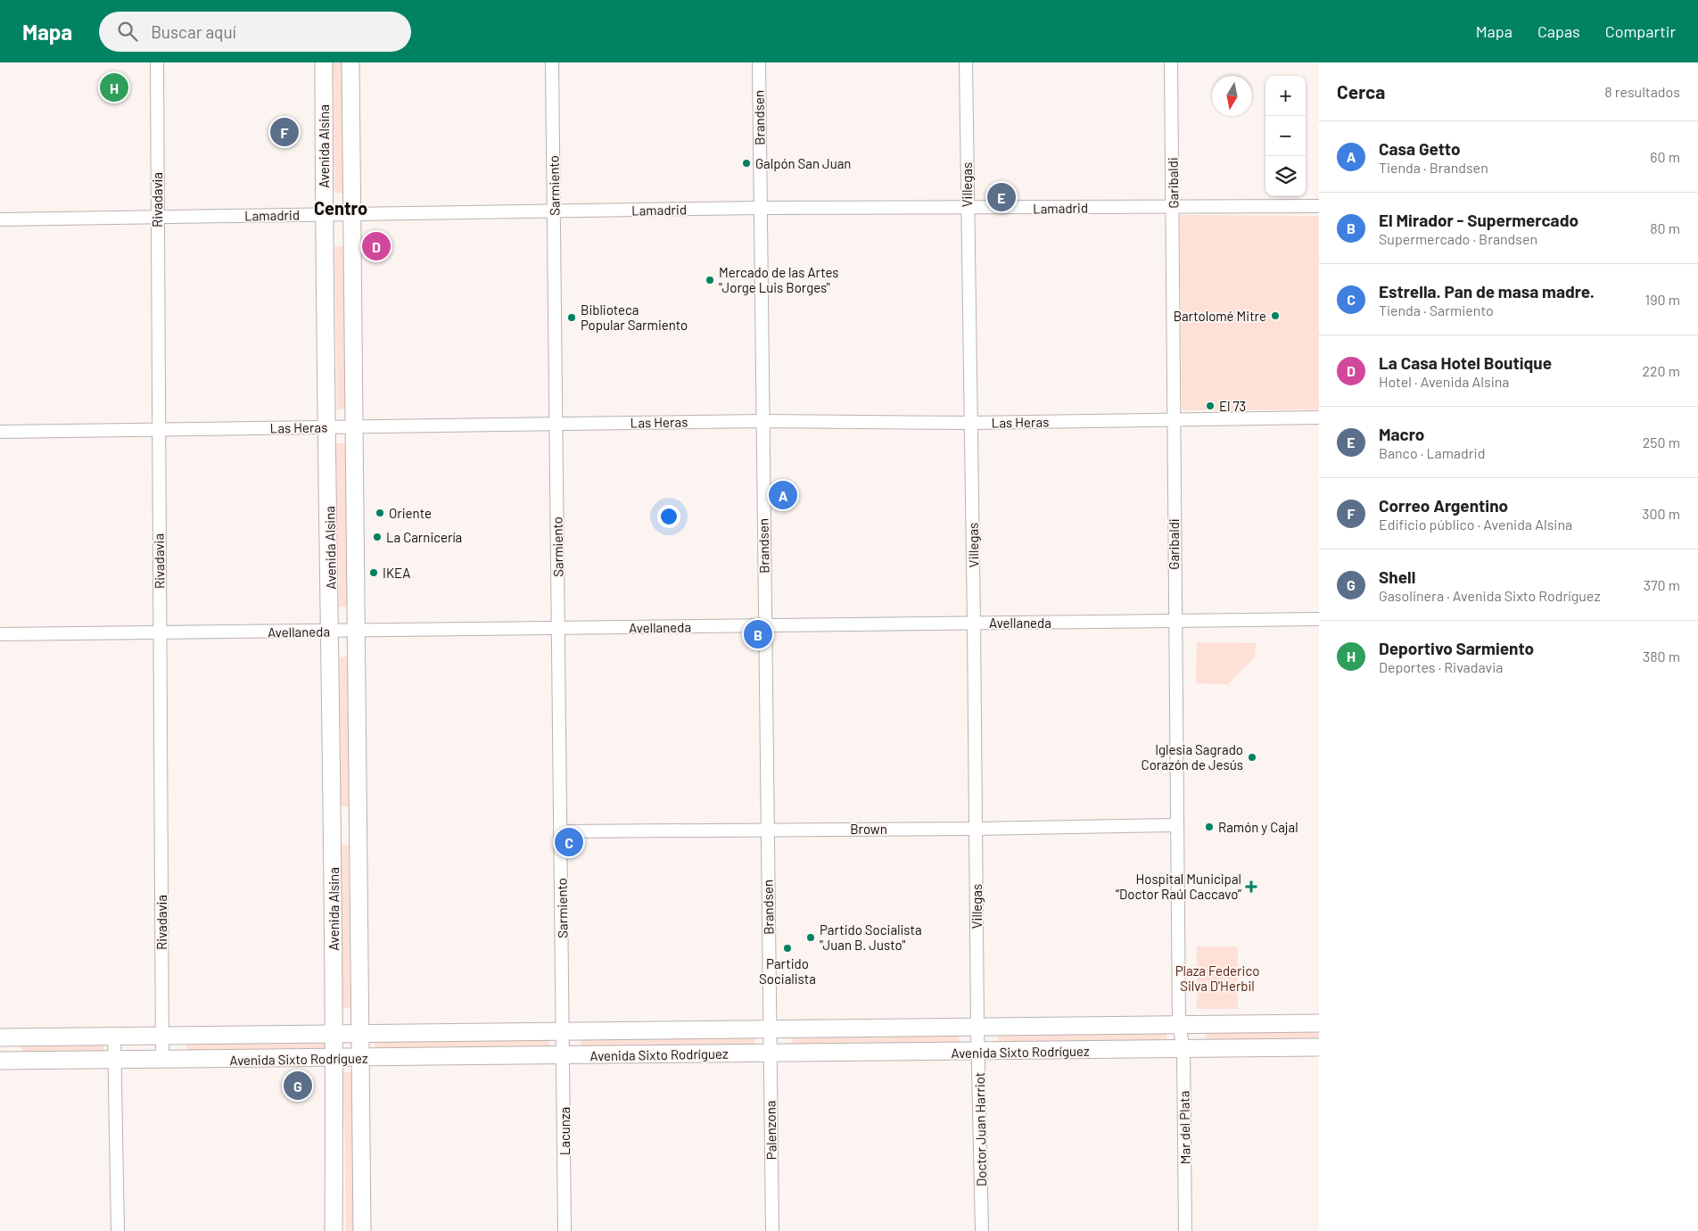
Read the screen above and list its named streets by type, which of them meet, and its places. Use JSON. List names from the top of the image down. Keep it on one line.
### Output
{"streets":{"main road":["Avenida Alsina","Avenida Sixto Rodríguez"],"street":["Brandsen","Garibaldi","Villegas","Sarmiento","Rivadavia","Lamadrid","Las Heras","Avellaneda","Brown","Mar del Plata","Doctor Juan Harriot","Palenzona","Lacunza"]},"crossings":[["Brandsen","Lamadrid"],["Brandsen","Las Heras"],["Brandsen","Avellaneda"],["Brandsen","Brown"],["Brandsen","Avenida Sixto Rodríguez"],["Brandsen","Palenzona"],["Avenida Alsina","Lamadrid"],["Avenida Alsina","Las Heras"],["Avenida Alsina","Avellaneda"],["Avenida Alsina","Avenida Sixto Rodríguez"],["Garibaldi","Lamadrid"],["Garibaldi","Las Heras"],["Garibaldi","Avellaneda"],["Garibaldi","Brown"],["Garibaldi","Avenida Sixto Rodríguez"],["Garibaldi","Mar del Plata"],["Villegas","Lamadrid"],["Villegas","Las Heras"],["Villegas","Avellaneda"],["Villegas","Brown"],["Villegas","Avenida Sixto Rodríguez"],["Villegas","Doctor Juan Harriot"],["Sarmiento","Lamadrid"],["Sarmiento","Las Heras"],["Sarmiento","Avellaneda"],["Sarmiento","Brown"],["Sarmiento","Avenida Sixto Rodríguez"],["Sarmiento","Lacunza"],["Rivadavia","Lamadrid"],["Rivadavia","Las Heras"],["Rivadavia","Avellaneda"],["Rivadavia","Avenida Sixto Rodríguez"],["Avenida Sixto Rodríguez","Mar del Plata"],["Avenida Sixto Rodríguez","Doctor Juan Harriot"],["Avenida Sixto Rodríguez","Palenzona"],["Avenida Sixto Rodríguez","Lacunza"]],"districts":["Centro"],"parks":["Plaza Federico Silva D'Herbil"],"places":{"other":["Galpón San Juan","Mercado de las Artes \"Jorge Luis Borges\"","Bartolomé Mitre","Biblioteca Popular Sarmiento","El 73","Oriente","La Carnicería","IKEA","Iglesia Sagrado Corazón de Jesús","Ramón y Cajal","Partido Socialista \"Juan B. Justo\"","Partido Socialista"],"health":["Hospital Municipal “Doctor Raúl Caccavo”"]},"north":"bottom","page":{"header":"Mapa","search":"Buscar aquí","nav":["Mapa","Capas","Compartir"],"heading":["Cerca","8 resultados"],"pins":["H","F","E","D","A","B","C","G"],"map_buttons":["+","−"],"list":[{"mark":"A","name":"Casa Getto","note":"Tienda · Brandsen","value":"60 m"},{"mark":"B","name":"El Mirador - Supermercado","note":"Supermercado · Brandsen","value":"80 m"},{"mark":"C","name":"Estrella. Pan de masa madre.","note":"Tienda · Sarmiento","value":"190 m"},{"mark":"D","name":"La Casa Hotel Boutique","note":"Hotel · Avenida Alsina","value":"220 m"},{"mark":"E","name":"Macro","note":"Banco · Lamadrid","value":"250 m"},{"mark":"F","name":"Correo Argentino","note":"Edificio público · Avenida Alsina","value":"300 m"},{"mark":"G","name":"Shell","note":"Gasolinera · Avenida Sixto Rodríguez","value":"370 m"},{"mark":"H","name":"Deportivo Sarmiento","note":"Deportes · Rivadavia","value":"380 m"}]}}
